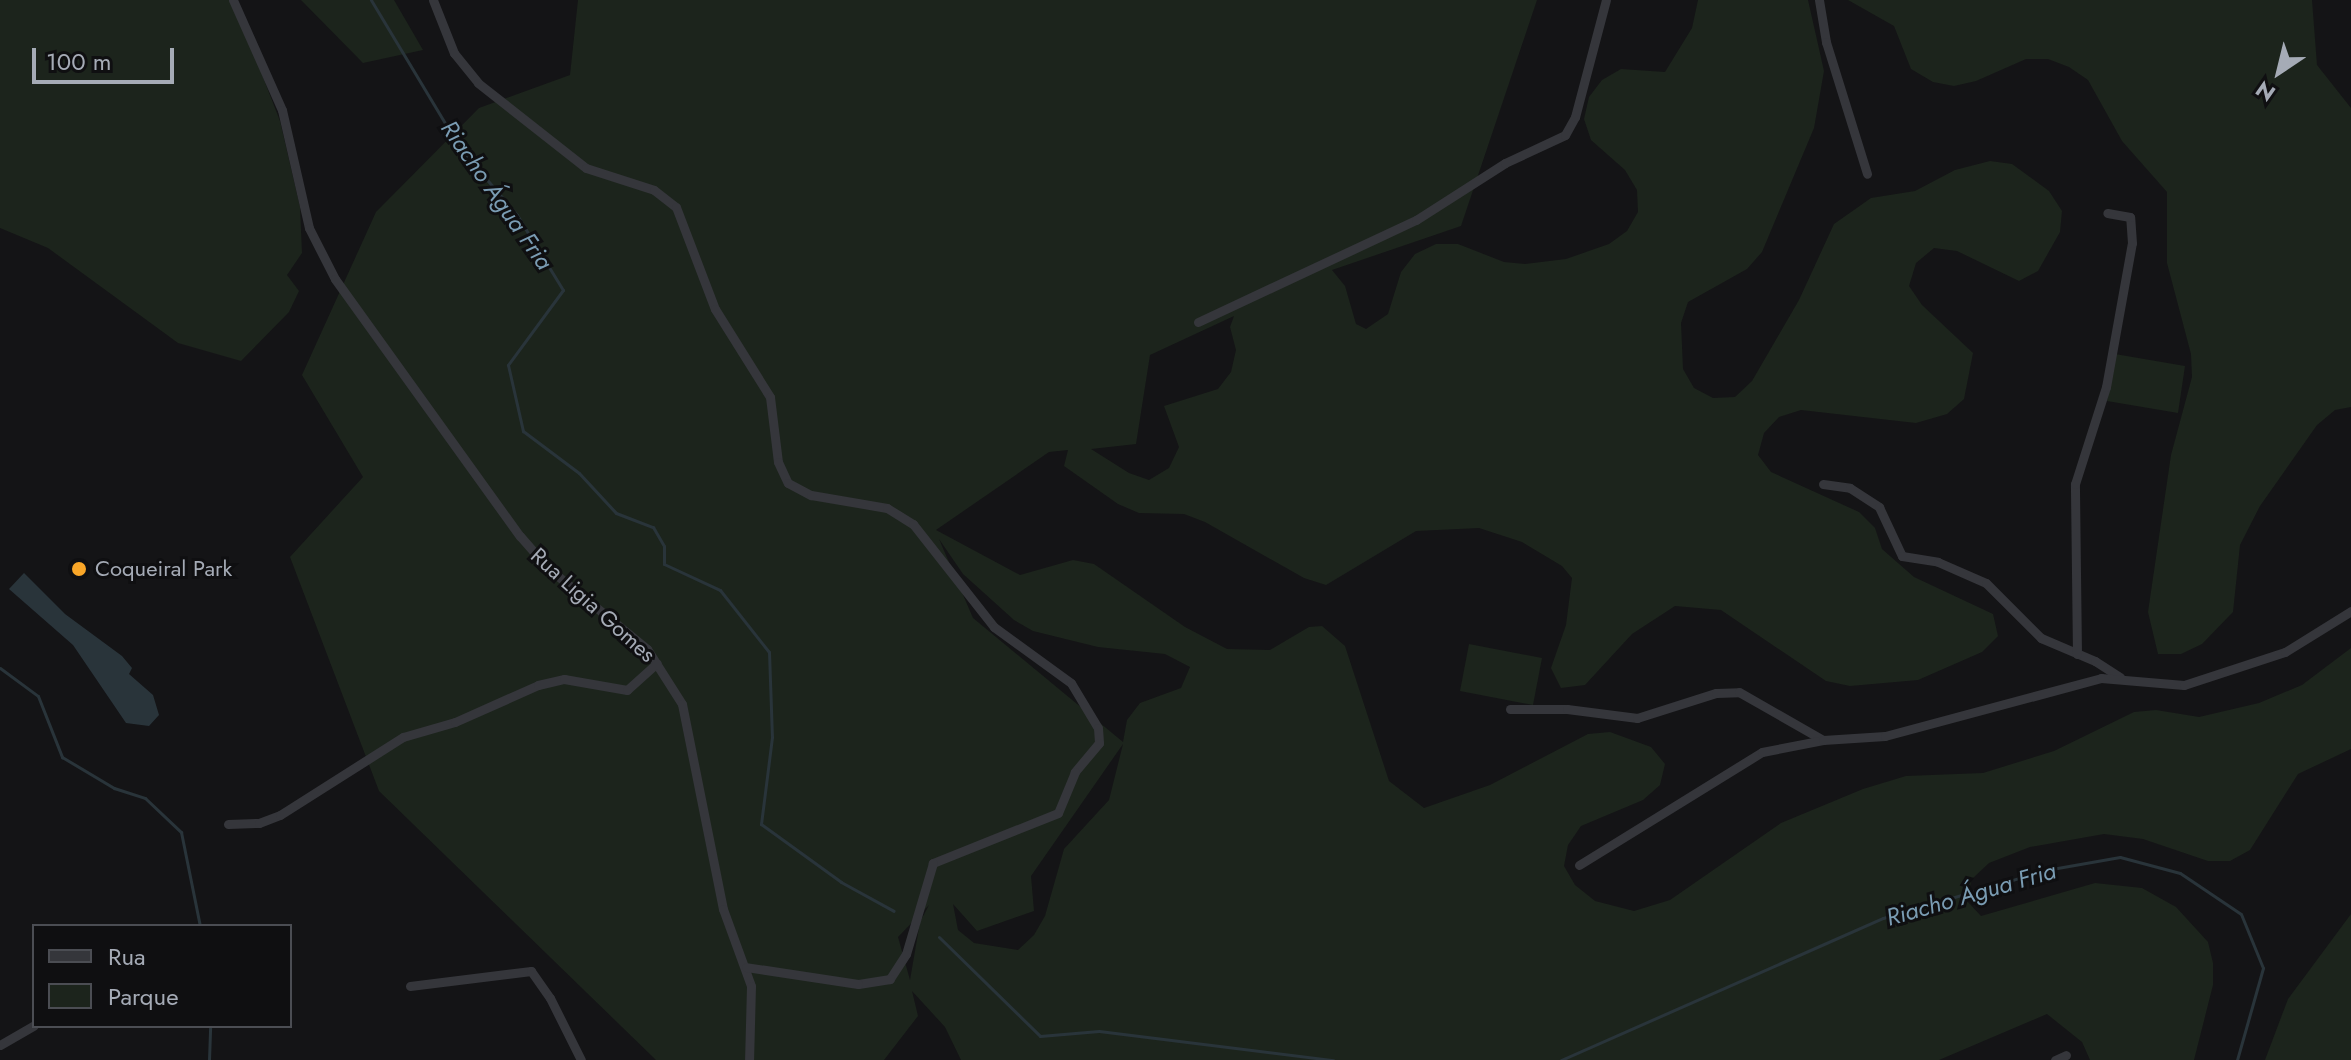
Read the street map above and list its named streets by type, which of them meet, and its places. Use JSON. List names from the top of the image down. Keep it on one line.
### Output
{"streets":{"street":["Rua Ligia Gomes"]},"water":["Riacho Água Fria"],"places":["Coqueiral Park"],"legend":["Rua","Parque"],"scale_bar":"100 m","north":"bottom left"}
